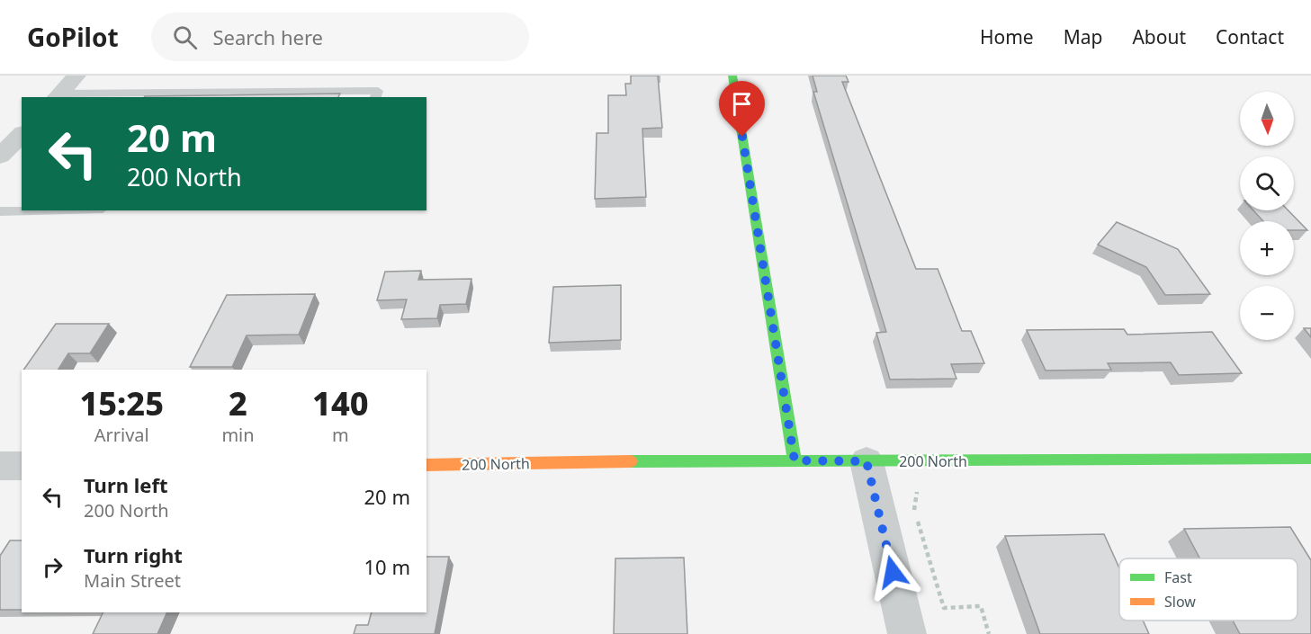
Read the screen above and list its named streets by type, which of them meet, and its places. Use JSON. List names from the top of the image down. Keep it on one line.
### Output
{"streets":{"street":["200 North"]},"legend":["Fast","Slow"],"north":"bottom","page":{"header":"GoPilot","search":"Search here","nav":["Home","Map","About","Contact"],"map_buttons":["+","−"],"turn":["20 m","200 North"],"eta":["15:25","Arrival","2","min","140","m"],"list":[{"name":"Turn left","note":"200 North","value":"20 m"},{"name":"Turn right","note":"Main Street","value":"10 m"}]}}
